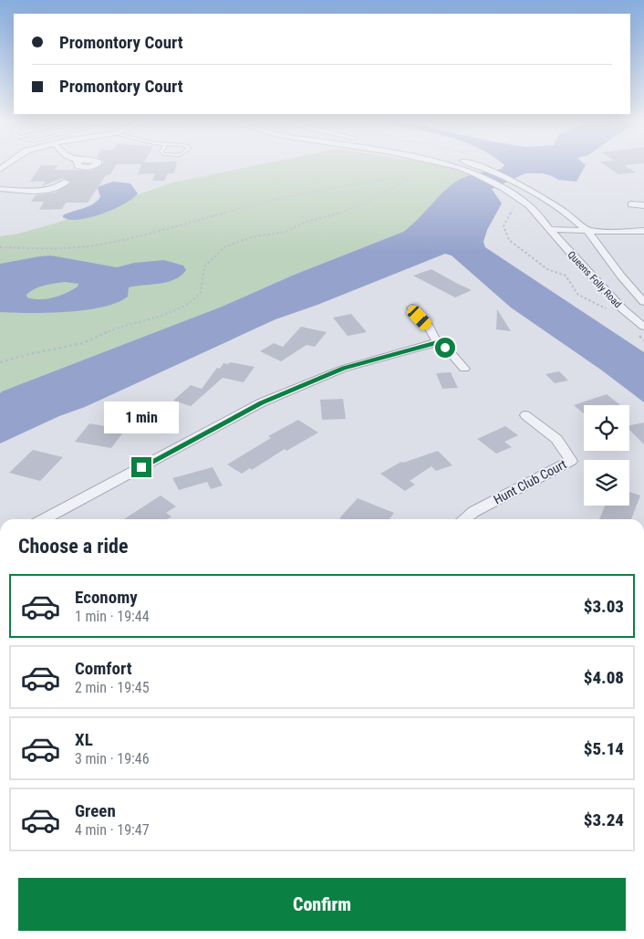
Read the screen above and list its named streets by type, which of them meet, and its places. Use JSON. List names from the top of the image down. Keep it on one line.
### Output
{"streets":{"street":["Queens Folly Road","Hunt Club Court"]},"page":{"banner":["Promontory Court","Promontory Court"],"bubble":"1 min","heading":"Choose a ride","list":[{"name":"Economy","note":"1 min · 19:44","value":"$3.03"},{"name":"Comfort","note":"2 min · 19:45","value":"$4.08"},{"name":"XL","note":"3 min · 19:46","value":"$5.14"},{"name":"Green","note":"4 min · 19:47","value":"$3.24"}],"buttons":"Confirm"}}
